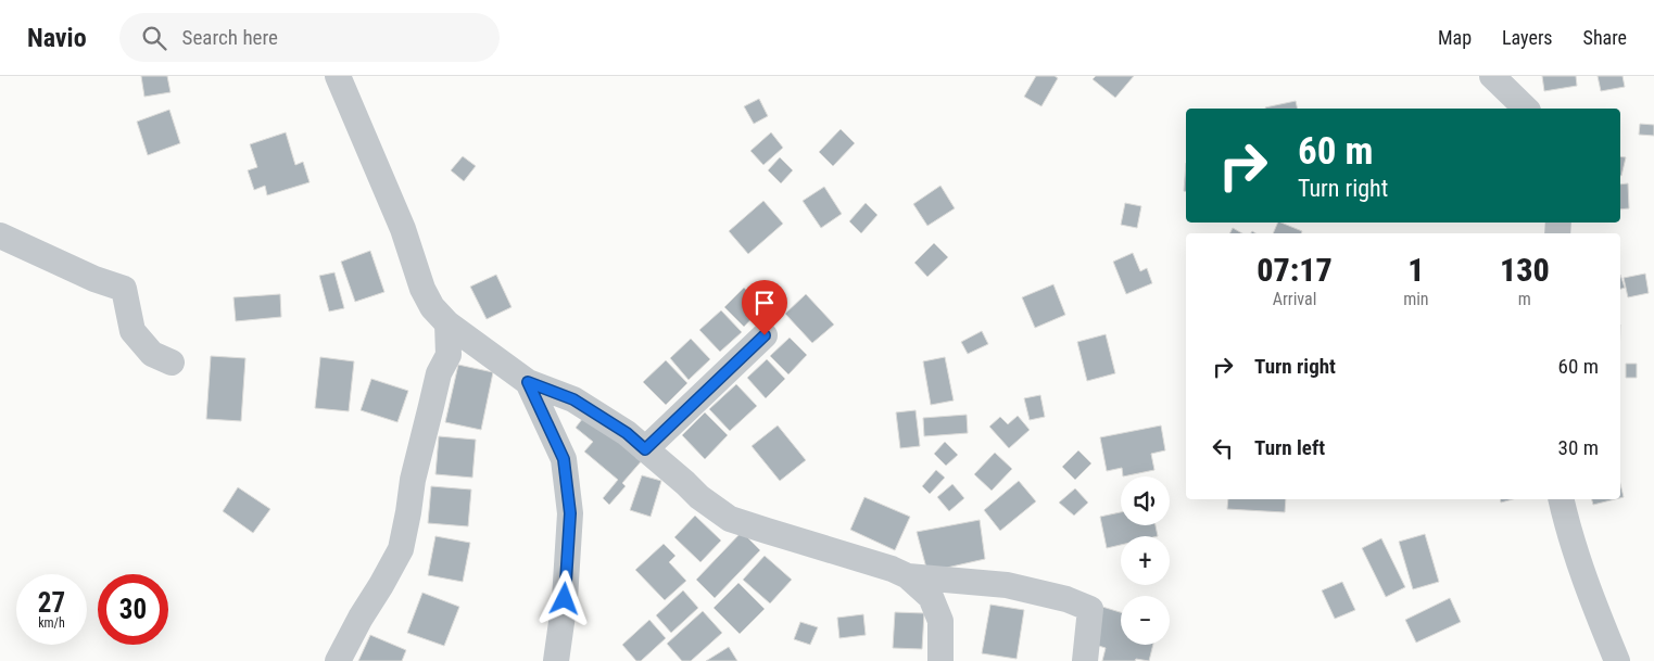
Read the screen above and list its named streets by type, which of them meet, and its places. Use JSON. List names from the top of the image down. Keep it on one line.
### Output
{"page":{"header":"Navio","search":"Search here","nav":["Map","Layers","Share"],"turn":["60 m","Turn right"],"eta":["07:17","Arrival","1","min","130","m"],"list":[{"name":"Turn right","value":"60 m"},{"name":"Turn left","value":"30 m"}],"map_buttons":["+","−"],"speed":"27 km/h","limit":"30"}}
